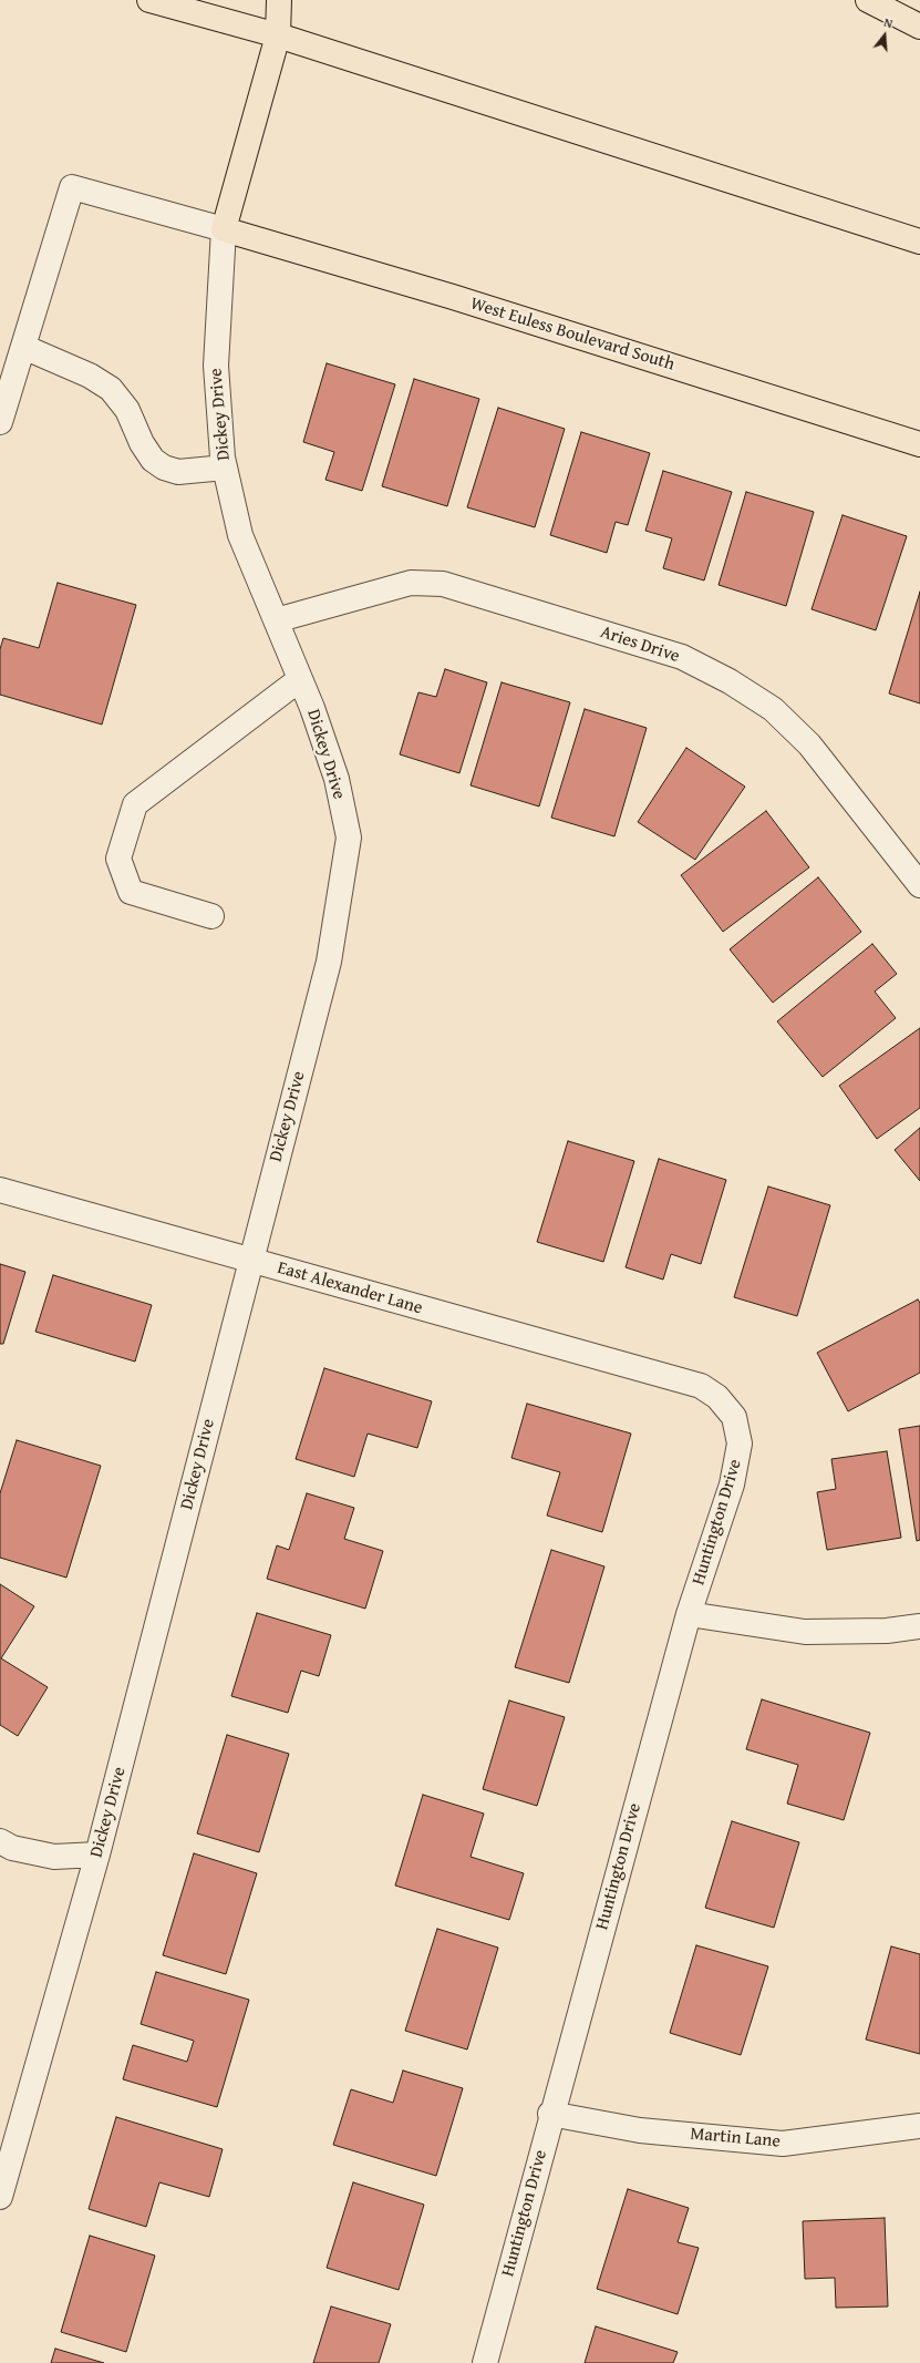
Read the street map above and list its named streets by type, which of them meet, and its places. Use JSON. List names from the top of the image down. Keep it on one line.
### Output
{"streets":{"main road":["West Euless Boulevard South","Dickey Drive"],"street":["Aries Drive","East Alexander Lane","Huntington Drive","Martin Lane"]},"crossings":[["West Euless Boulevard South","Dickey Drive"],["Dickey Drive","Aries Drive"],["Dickey Drive","East Alexander Lane"],["East Alexander Lane","Huntington Drive"],["Huntington Drive","Martin Lane"]],"north":"top"}
